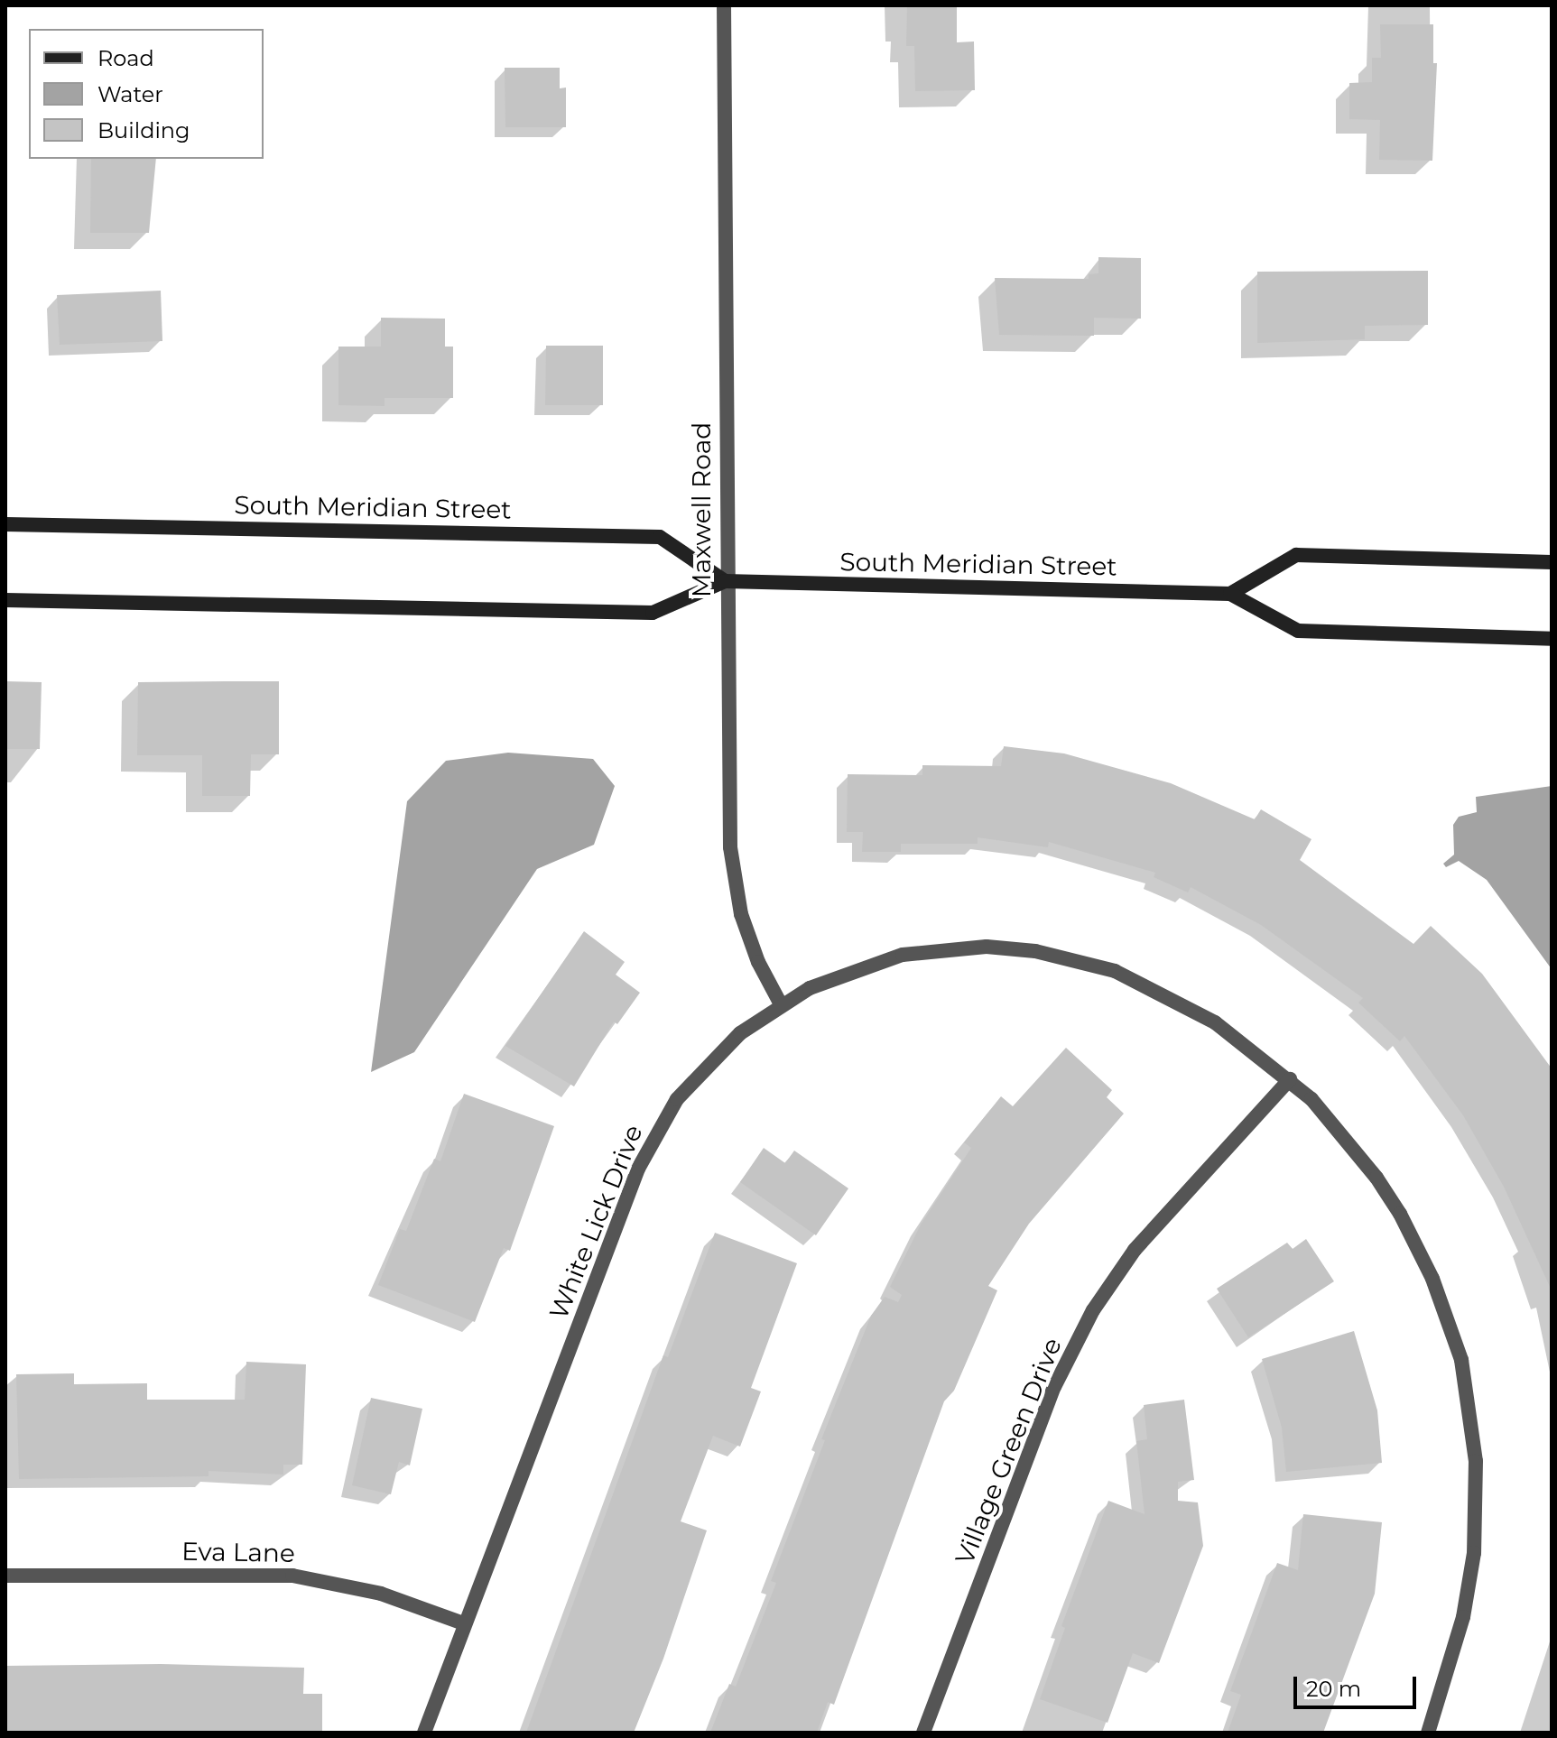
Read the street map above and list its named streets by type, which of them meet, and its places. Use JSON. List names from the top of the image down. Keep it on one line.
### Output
{"streets":{"main road":["South Meridian Street"],"street":["Maxwell Road","White Lick Drive","Village Green Drive","Eva Lane"]},"crossings":[["South Meridian Street","Maxwell Road"],["Maxwell Road","White Lick Drive"],["White Lick Drive","Village Green Drive"],["White Lick Drive","Eva Lane"]],"legend":["Road","Water","Building"],"scale_bar":"20 m"}
